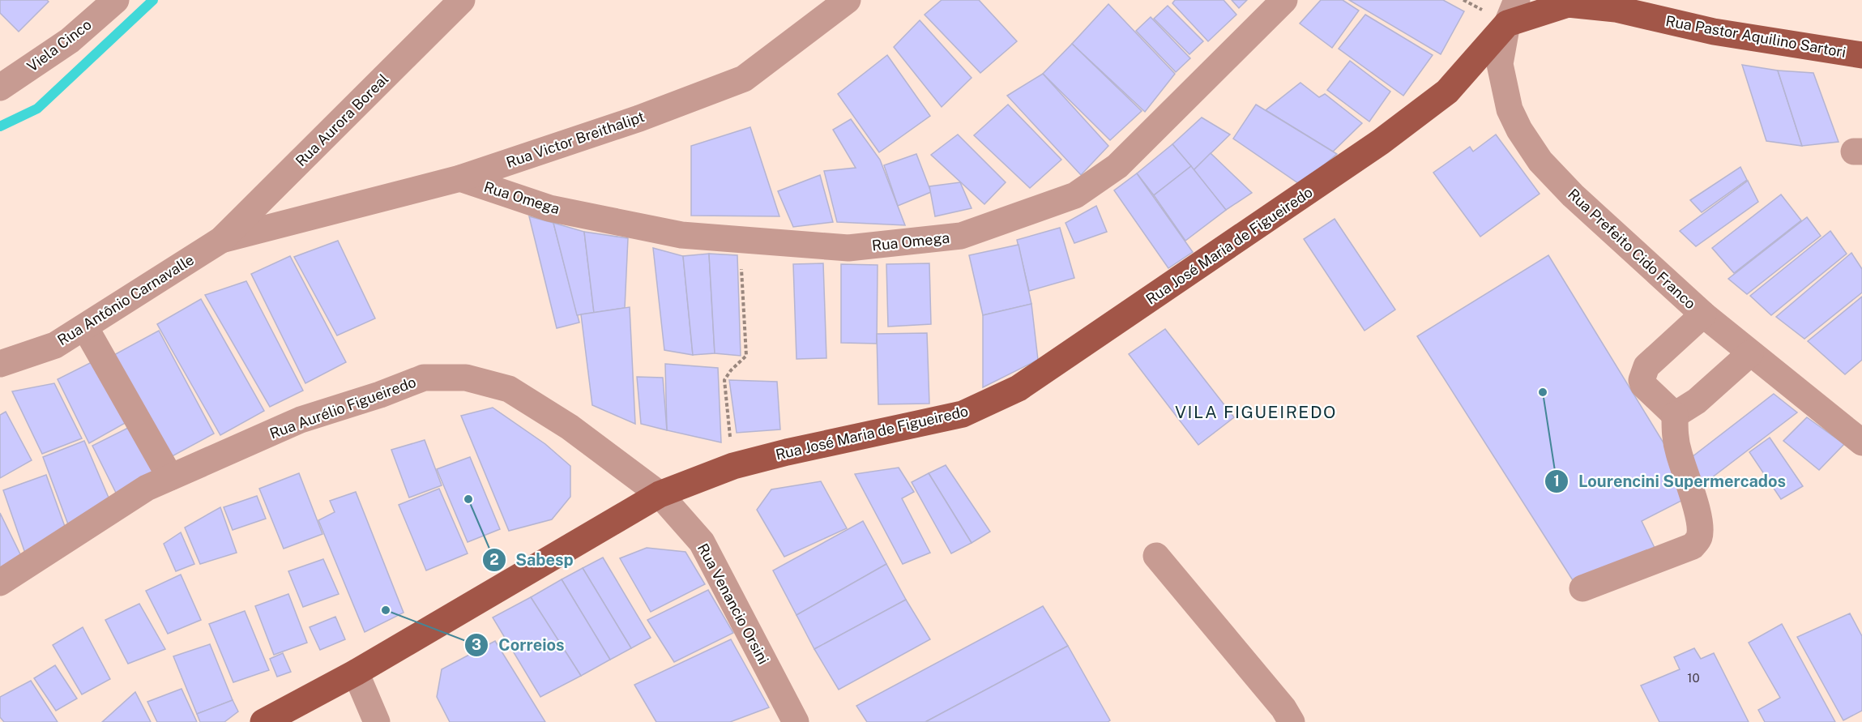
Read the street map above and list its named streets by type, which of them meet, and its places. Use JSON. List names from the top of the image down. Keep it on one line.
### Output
{"streets":{"main road":["Rua Pastor Aquilino Sartori","Rua José Maria de Figueiredo"],"street":["Viela Cinco","Rua Aurora Boreal","Rua Victor Breithalipt","Rua Omega","Rua Prefeito Cido Franco","Rua Antônio Carnavalle","Rua Aurélio Figueiredo","Rua Venancio Orsini"]},"crossings":[["Rua Pastor Aquilino Sartori","Rua José Maria de Figueiredo"],["Rua Pastor Aquilino Sartori","Rua Prefeito Cido Franco"],["Rua Aurora Boreal","Rua Victor Breithalipt"],["Rua Aurora Boreal","Rua Antônio Carnavalle"],["Rua Victor Breithalipt","Rua Omega"],["Rua Victor Breithalipt","Rua Antônio Carnavalle"],["Rua José Maria de Figueiredo","Rua Prefeito Cido Franco"],["Rua José Maria de Figueiredo","Rua Aurélio Figueiredo"],["Rua José Maria de Figueiredo","Rua Venancio Orsini"],["Rua Aurélio Figueiredo","Rua Venancio Orsini"]],"districts":["VILA FIGUEIREDO"],"places":["Lourencini Supermercados","Sabesp","Correios"],"house_numbers":["10"]}
